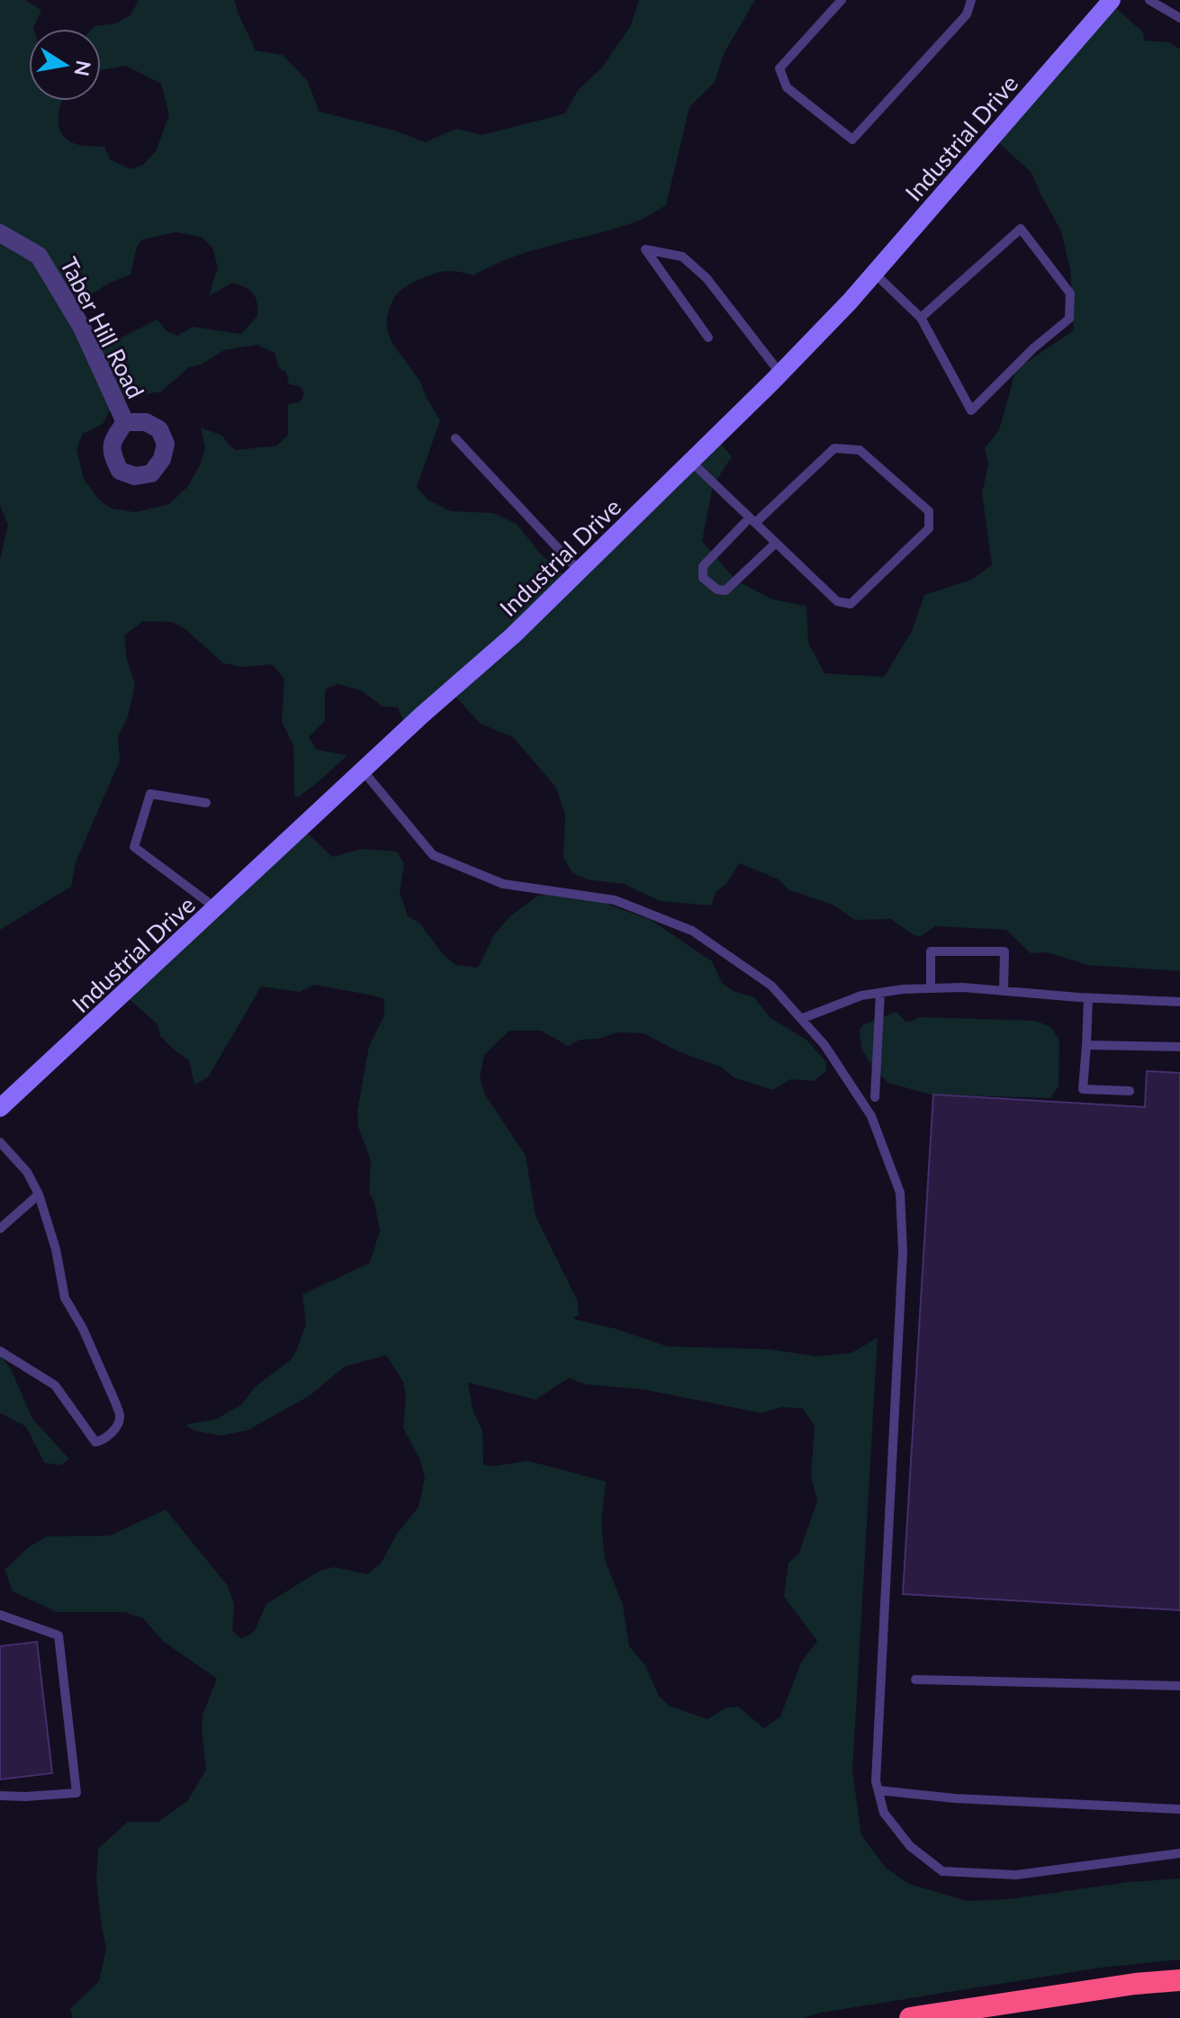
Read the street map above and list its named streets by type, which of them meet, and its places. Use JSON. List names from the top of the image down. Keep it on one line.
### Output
{"streets":{"street":["Industrial Drive","Taber Hill Road"]},"north":"right"}
